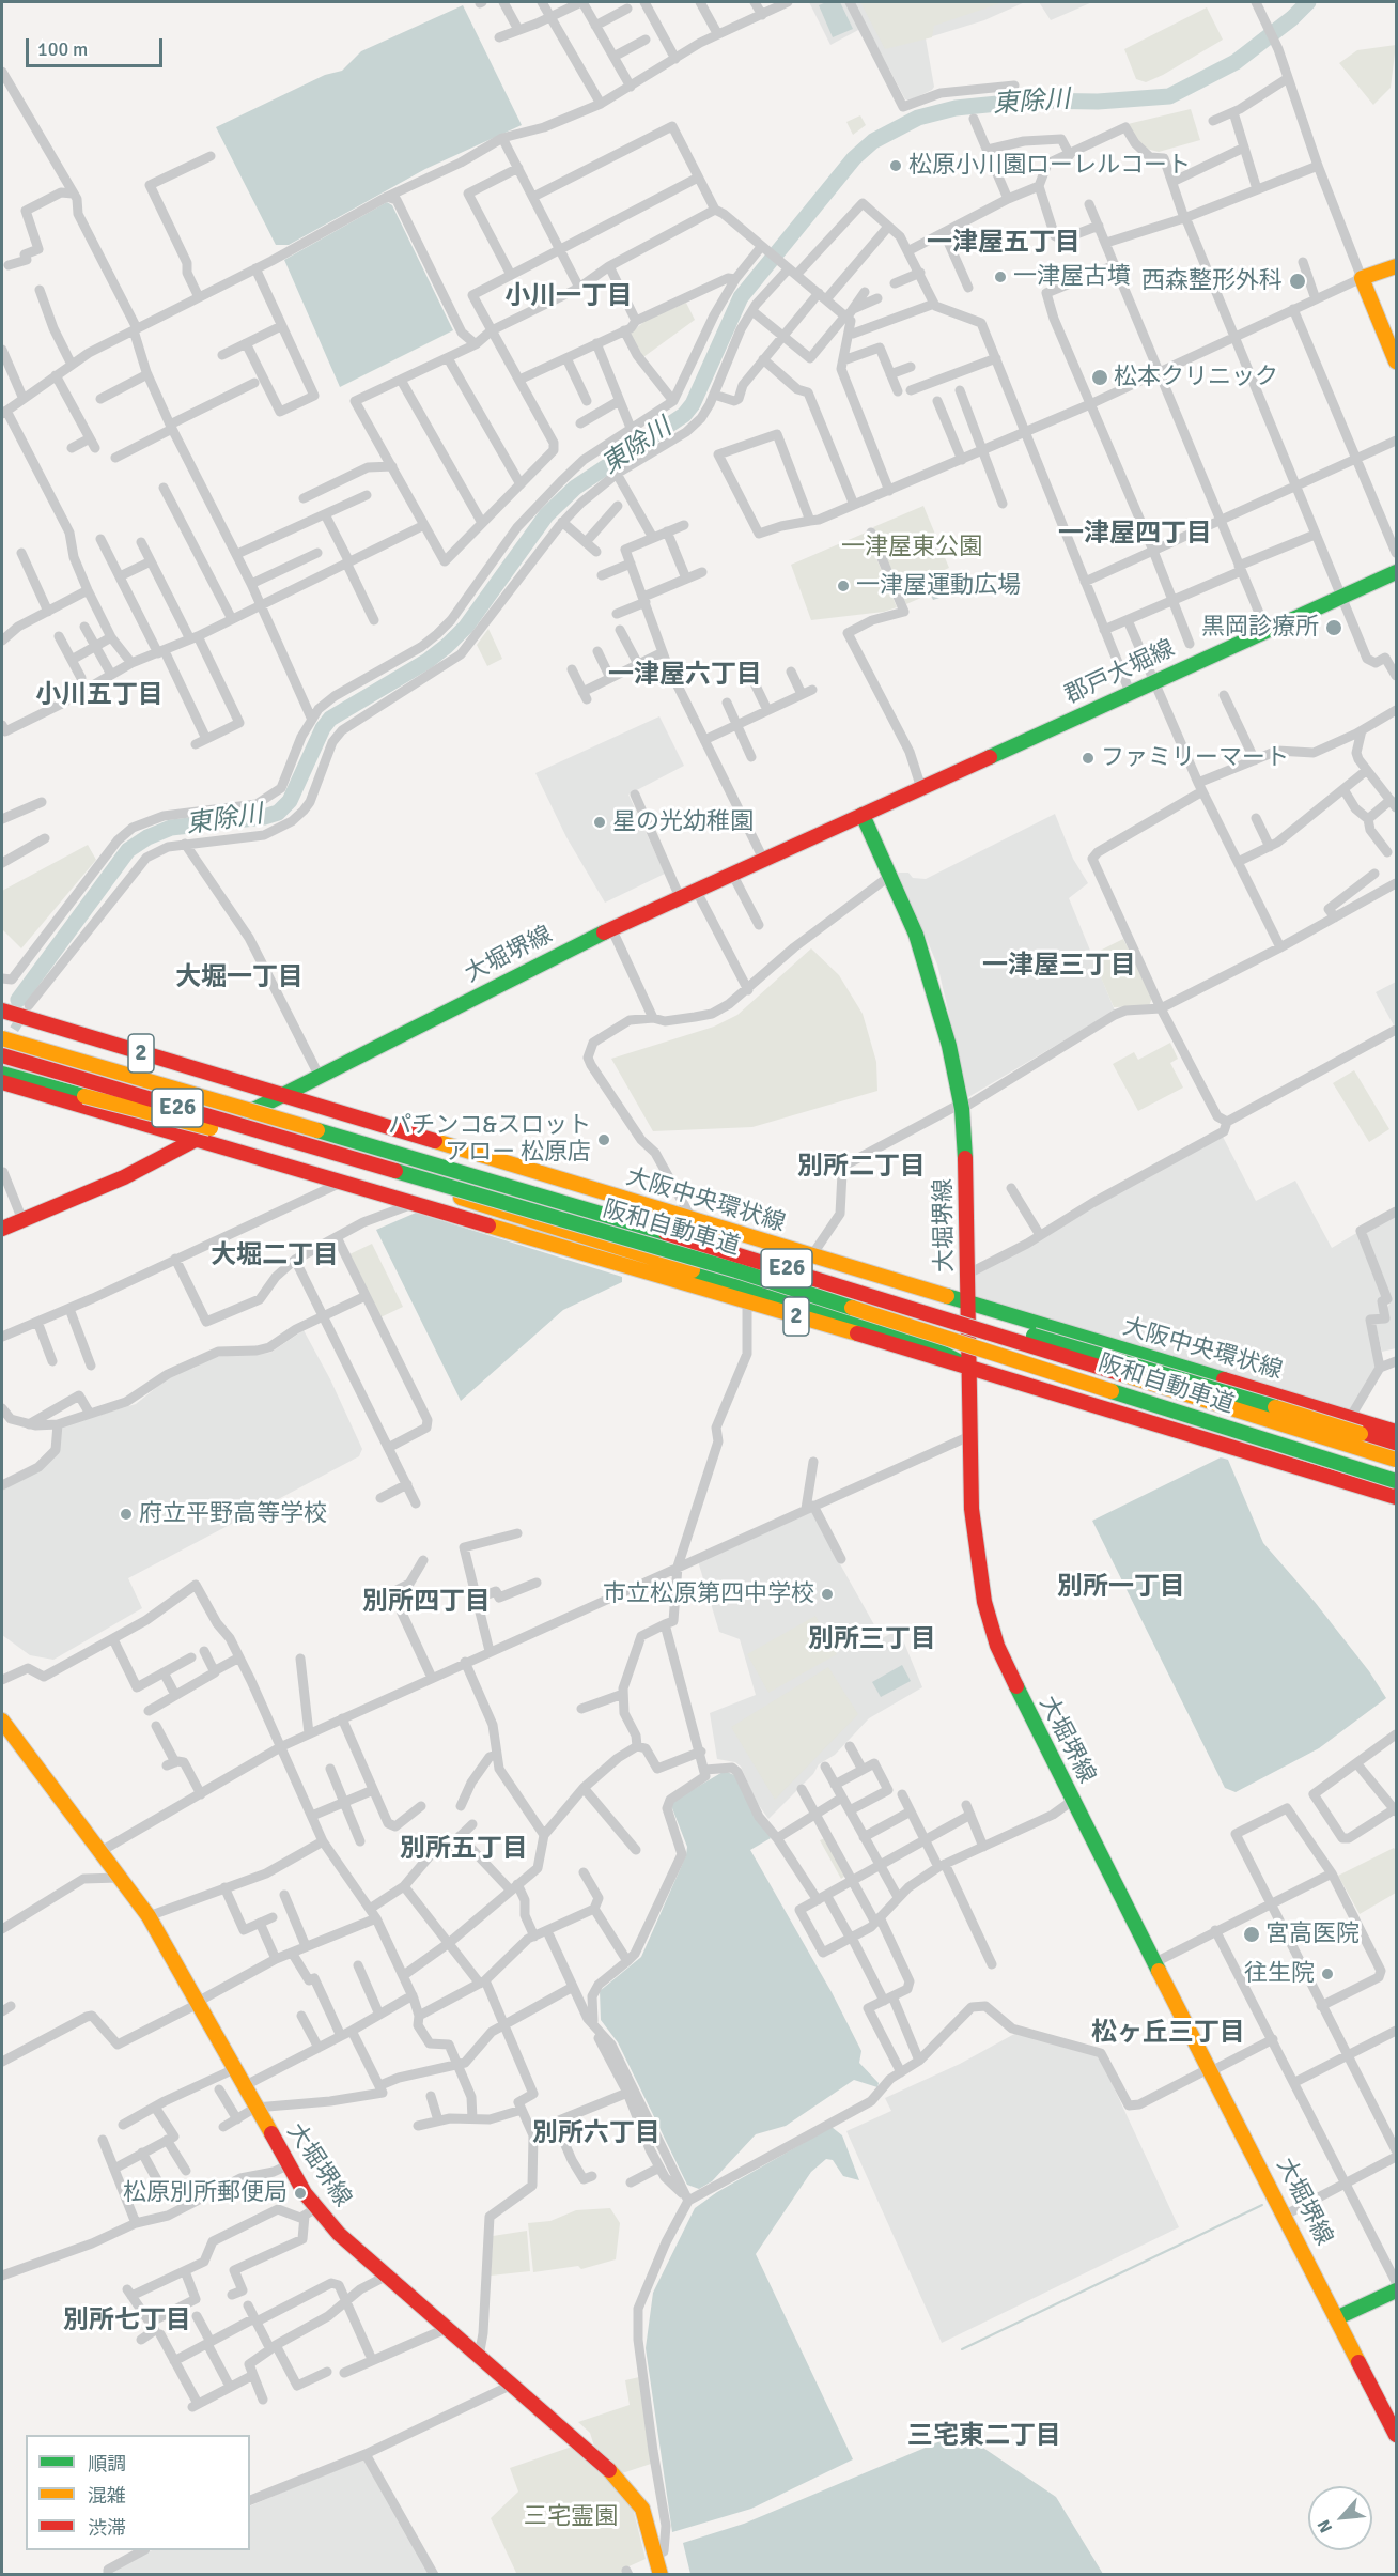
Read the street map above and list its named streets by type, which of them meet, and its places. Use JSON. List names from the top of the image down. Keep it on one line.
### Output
{"streets":{"main road":["郡戸大堀線","大堀堺線","2","E26","大阪中央環状線","阪和自動車道"]},"crossings":[["郡戸大堀線","大堀堺線"],["大堀堺線","2"],["大堀堺線","大阪中央環状線"],["E26","阪和自動車道"]],"districts":["一津屋五丁目","小川一丁目","一津屋四丁目","一津屋六丁目","小川五丁目","一津屋三丁目","大堀一丁目","別所二丁目","大堀二丁目","別所一丁目","別所四丁目","別所三丁目","別所五丁目","松ヶ丘三丁目","別所六丁目","別所七丁目","三宅東二丁目"],"water":["東除川"],"parks":["一津屋東公園","三宅霊園"],"places":["松原小川園ローレルコート","一津屋古墳","西森整形外科","松本クリニック","一津屋運動広場","黒岡診療所","ファミリーマート","星の光幼稚園","パチンコ&スロット アロー 松原店","府立平野高等学校","市立松原第四中学校","宮高医院","往生院","松原別所郵便局"],"legend":["順調","混雑","渋滞"],"scale_bar":"100 m","north":"bottom left"}
